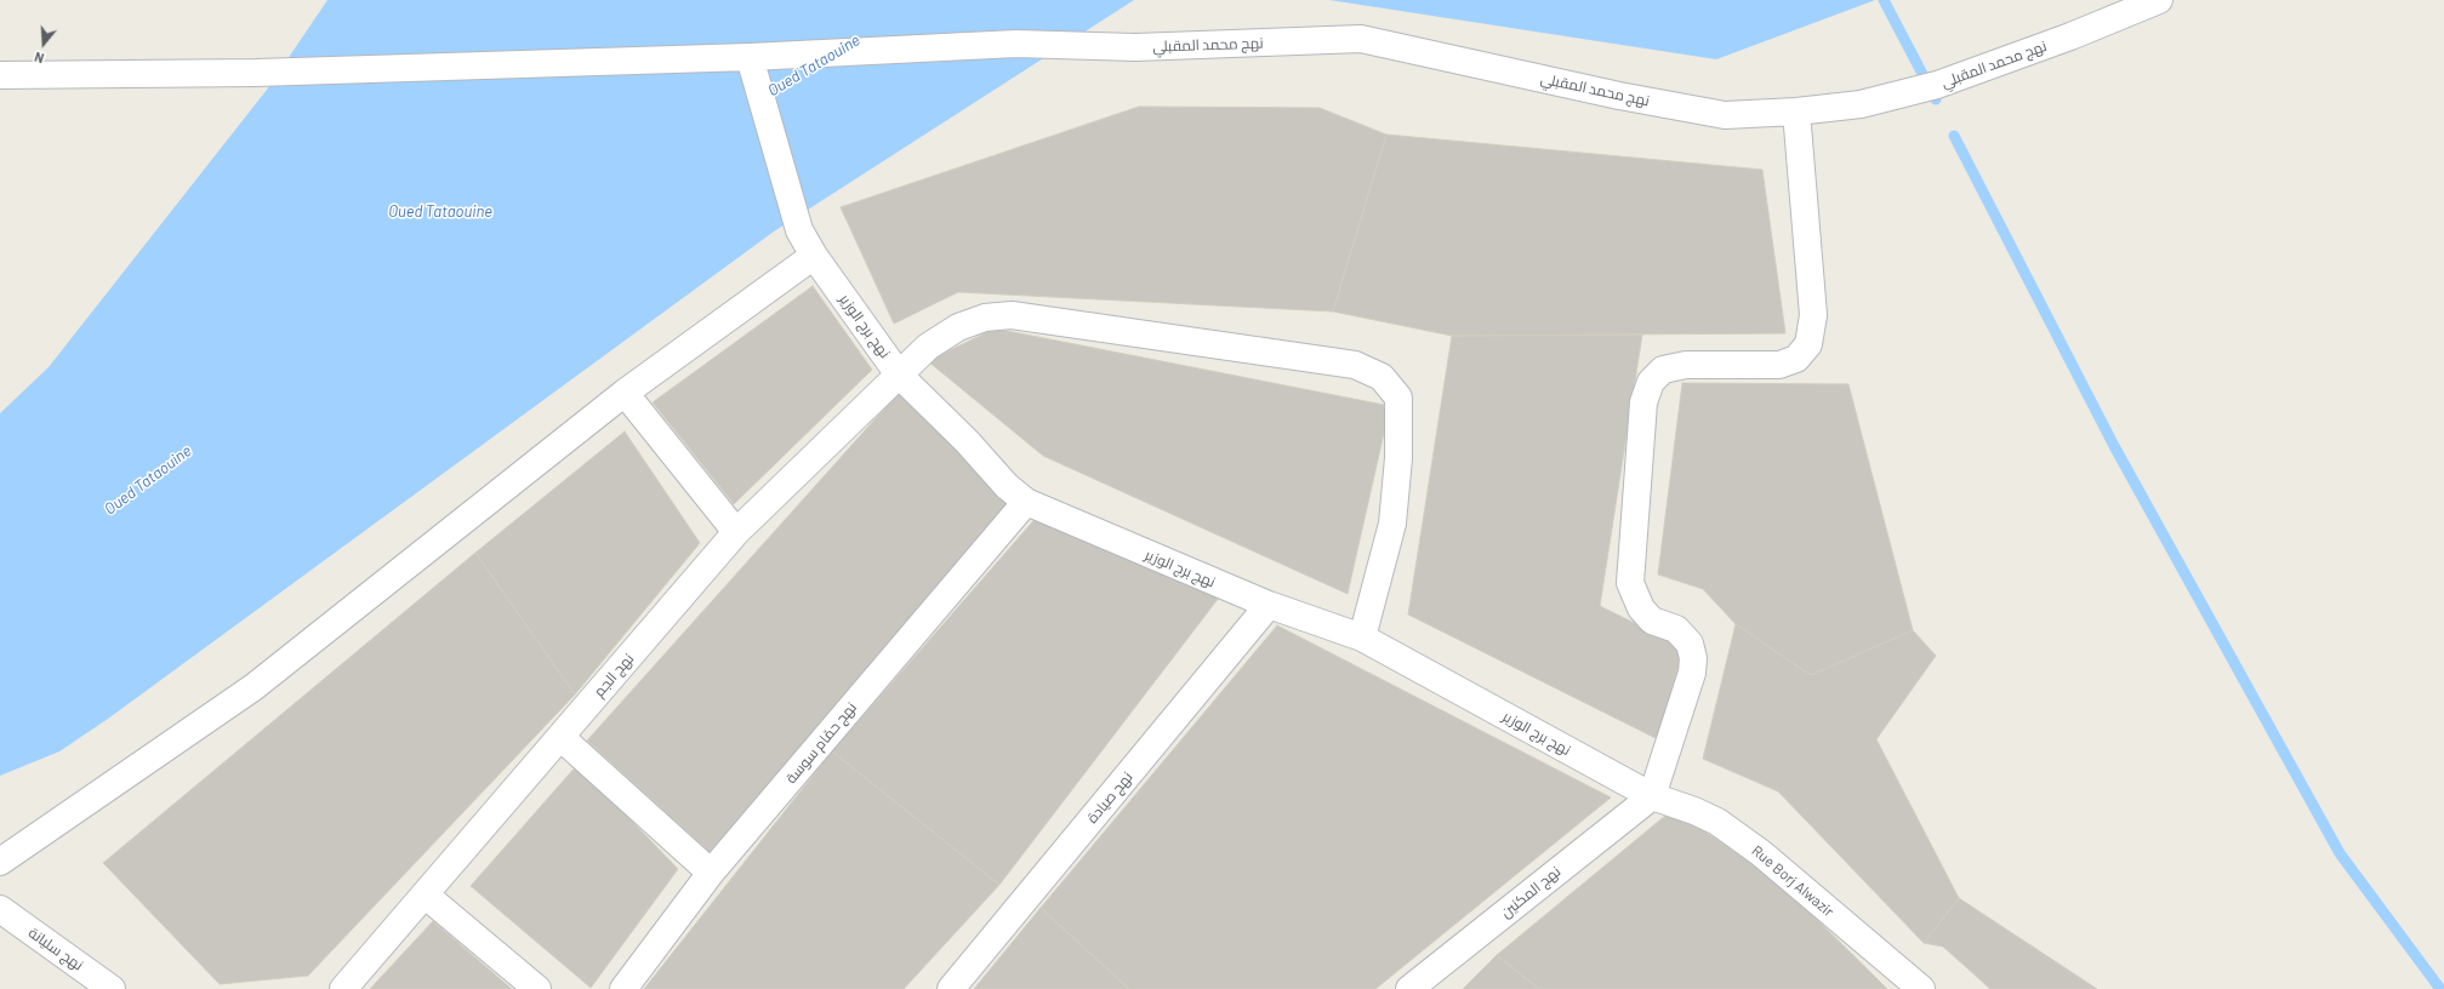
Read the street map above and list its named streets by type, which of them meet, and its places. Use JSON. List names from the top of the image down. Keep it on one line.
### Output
{"streets":{"street":["نهج محمد المقبلي","نهج برج الوزير","نهج الجم","نهج حمّام سوسة","نهج صيادة","Rue Borj Alwazir","نهج المكنين","نهج سليانة"]},"crossings":[["نهج محمد المقبلي","نهج برج الوزير"],["نهج برج الوزير","نهج الجم"],["نهج برج الوزير","نهج حمّام سوسة"],["نهج برج الوزير","نهج صيادة"],["نهج برج الوزير","Rue Borj Alwazir"],["نهج برج الوزير","نهج المكنين"],["Rue Borj Alwazir","نهج المكنين"]],"water":["Oued Tataouine"],"north":"bottom"}
